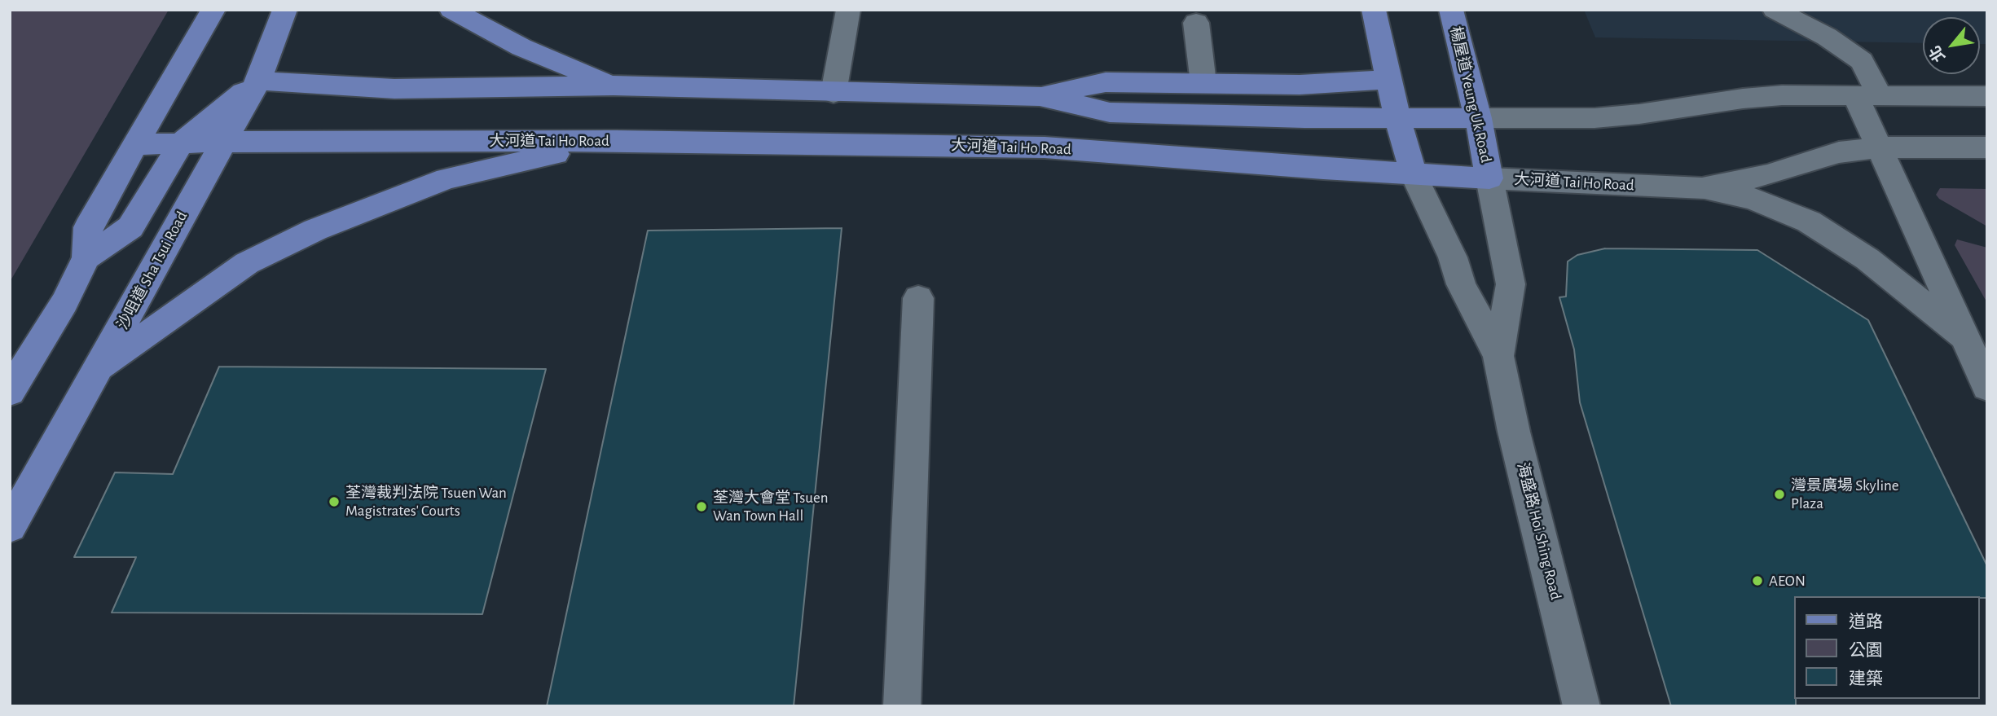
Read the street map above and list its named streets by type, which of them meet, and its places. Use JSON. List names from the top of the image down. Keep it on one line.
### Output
{"streets":{"main road":["楊屋道 Yeung Uk Road","大河道 Tai Ho Road","沙咀道 Sha Tsui Road"],"street":["海盛路 Hoi Shing Road"]},"crossings":[["楊屋道 Yeung Uk Road","大河道 Tai Ho Road"],["楊屋道 Yeung Uk Road","海盛路 Hoi Shing Road"],["大河道 Tai Ho Road","沙咀道 Sha Tsui Road"],["大河道 Tai Ho Road","海盛路 Hoi Shing Road"]],"places":["灣景廣場 Skyline Plaza","荃灣裁判法院 Tsuen Wan Magistrates' Courts","荃灣大會堂 Tsuen Wan Town Hall","AEON"],"legend":["道路","公園","建築"],"north":"bottom left"}
